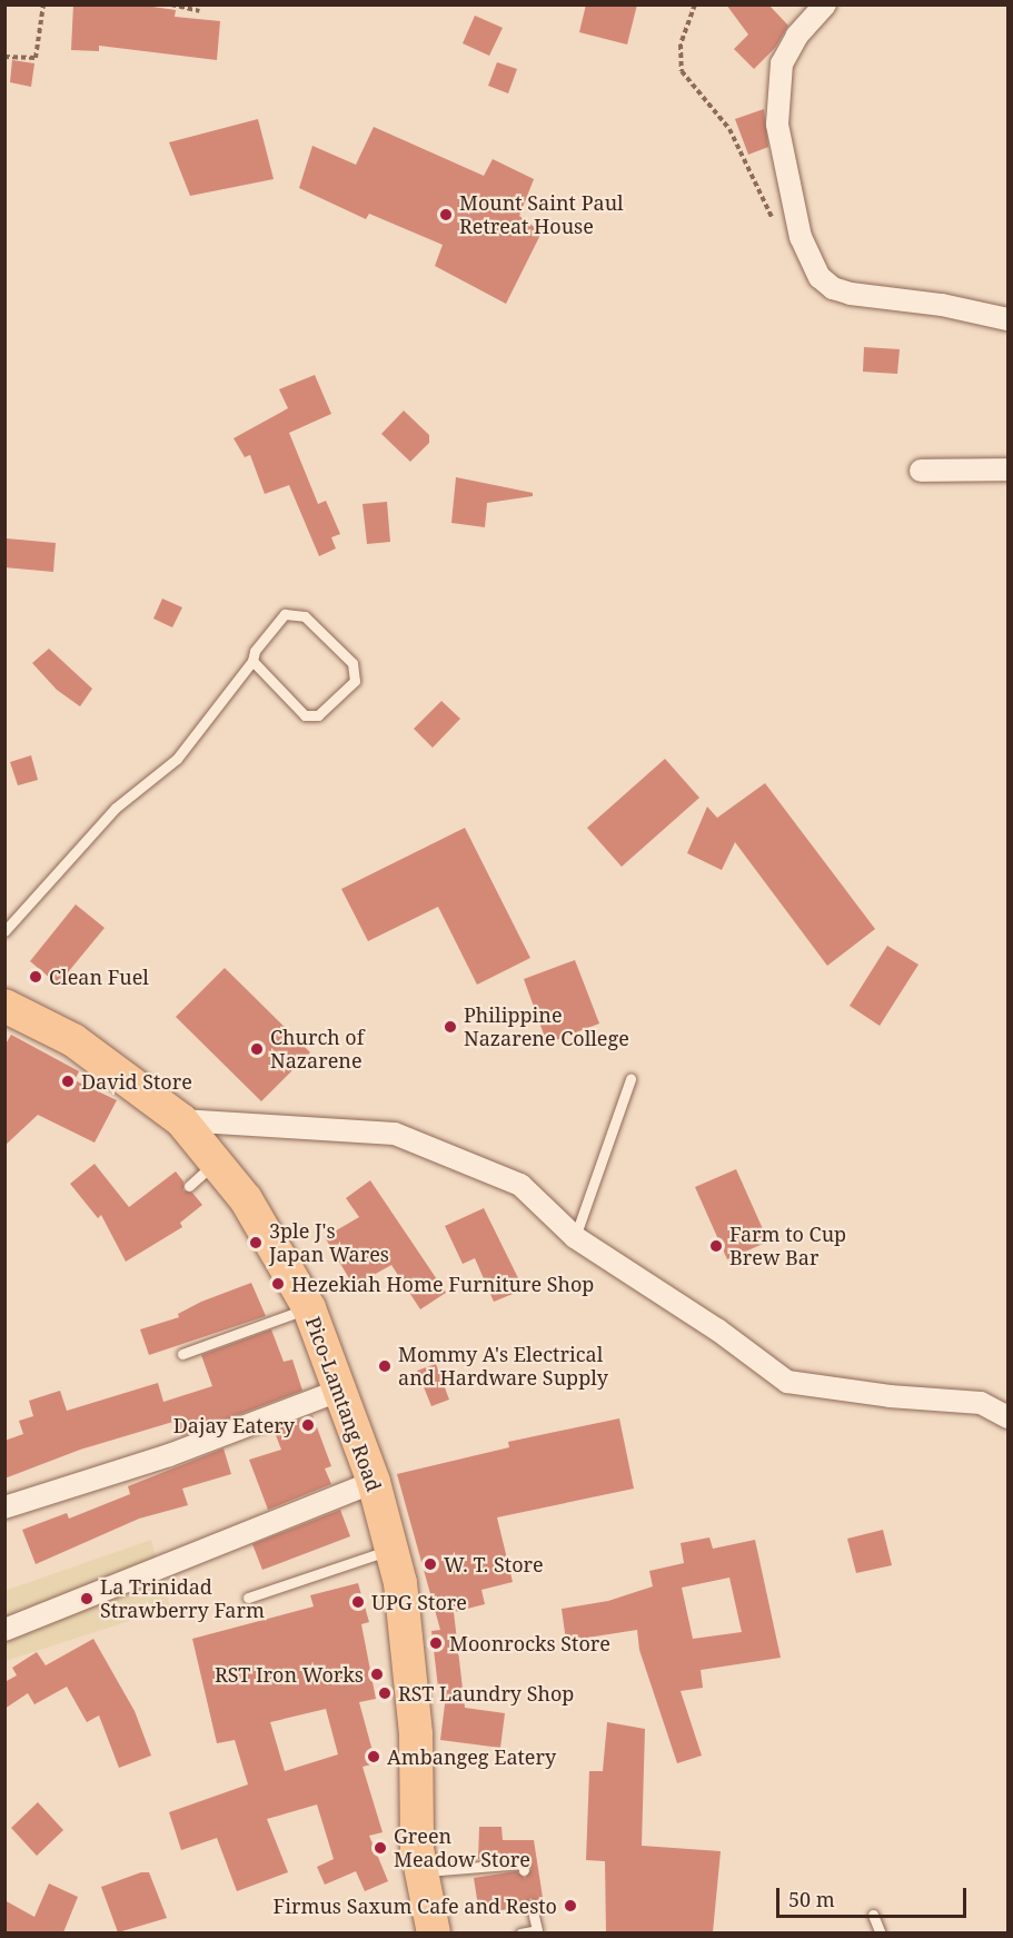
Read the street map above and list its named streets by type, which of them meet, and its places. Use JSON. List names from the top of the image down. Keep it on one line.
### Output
{"streets":{"main road":["Pico-Lamtang Road"]},"places":["Mount Saint Paul Retreat House","Clean Fuel","Philippine Nazarene College","Church of Nazarene","David Store","3ple J's Japan Wares","Farm to Cup Brew Bar","Hezekiah Home Furniture Shop","Mommy A's Electrical and Hardware Supply","Dajay Eatery","W. T. Store","La Trinidad Strawberry Farm","UPG Store","Moonrocks Store","RST Iron Works","RST Laundry Shop","Ambangeg Eatery","Green Meadow Store","Firmus Saxum Cafe and Resto"],"scale_bar":"50 m"}
